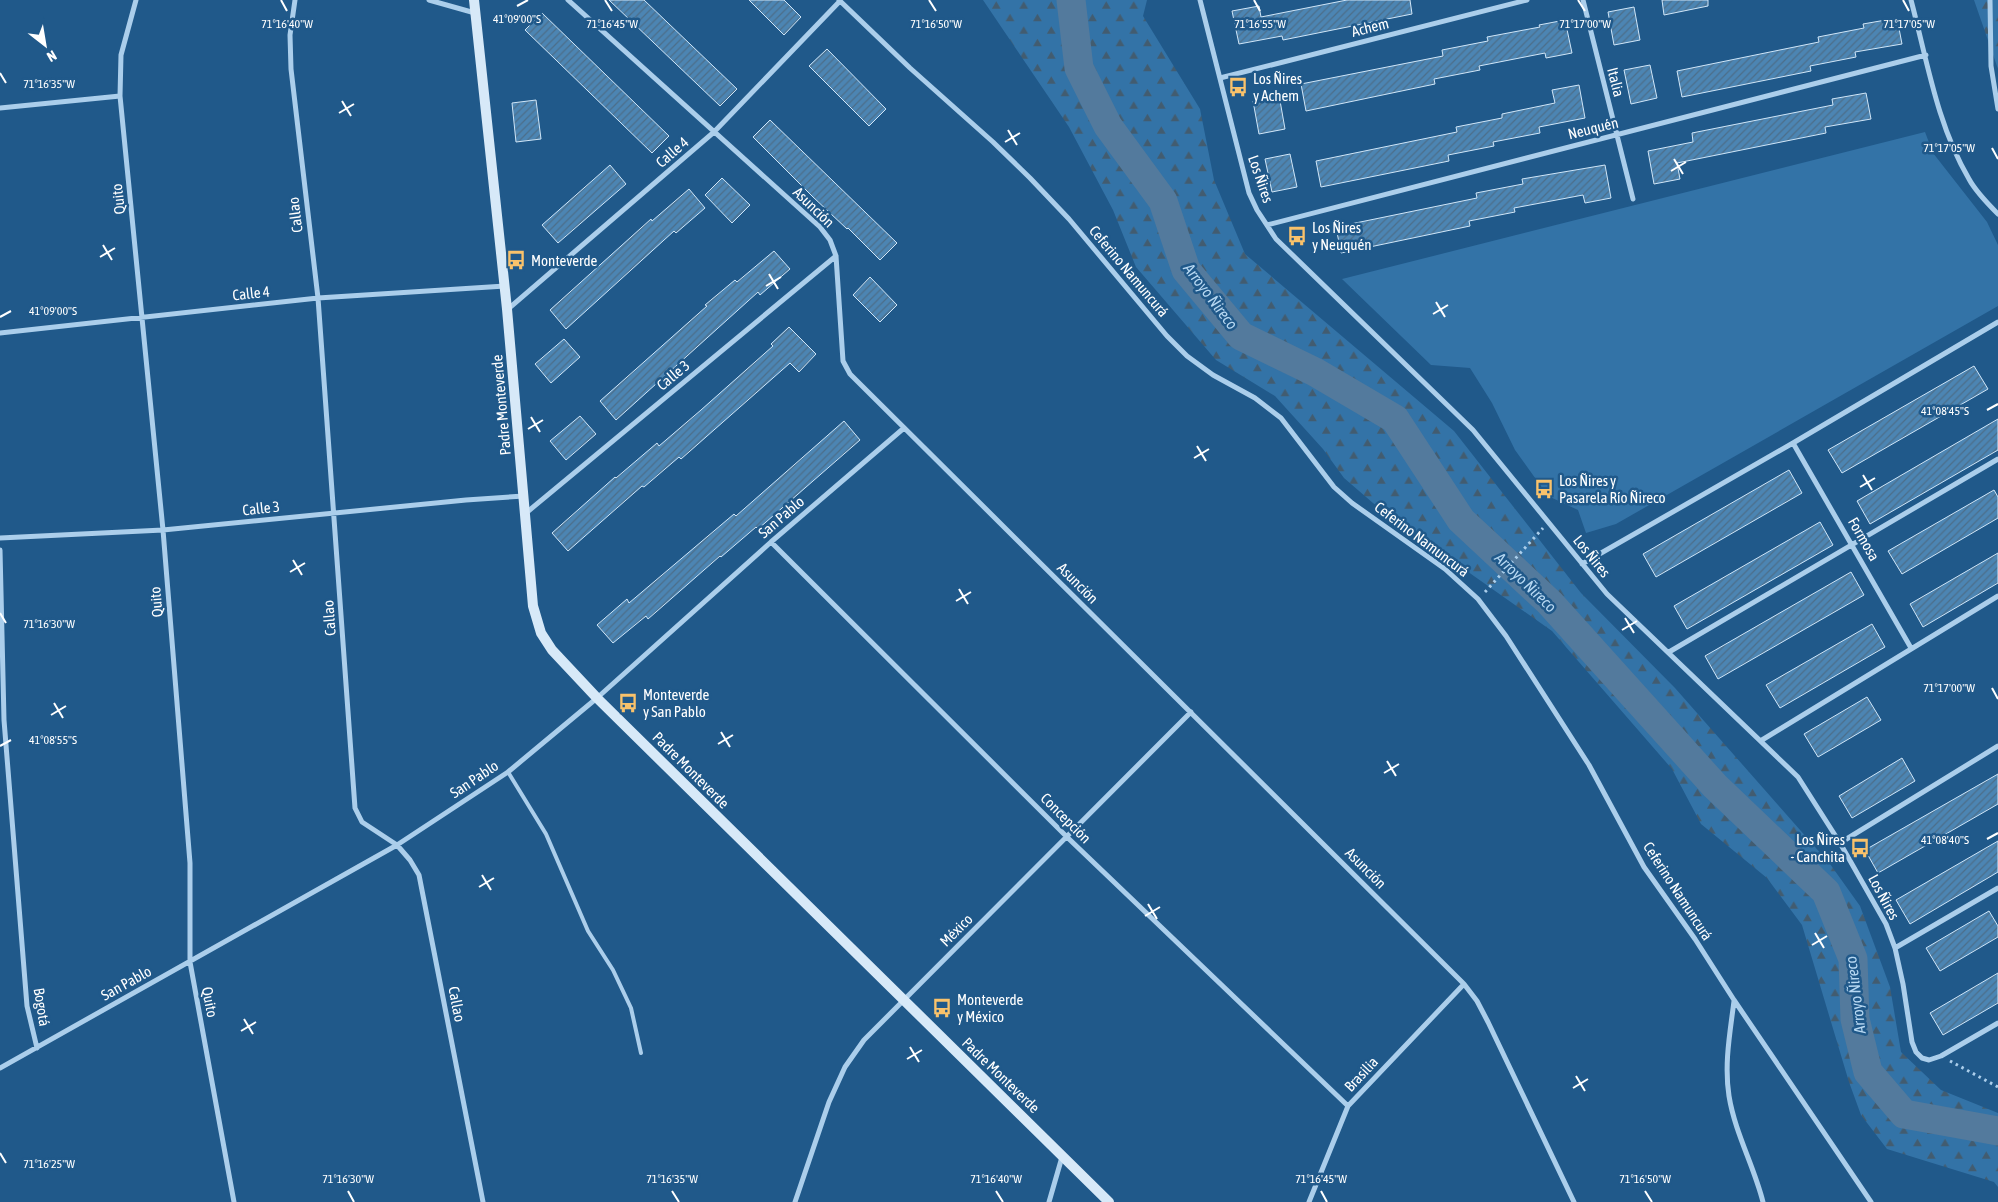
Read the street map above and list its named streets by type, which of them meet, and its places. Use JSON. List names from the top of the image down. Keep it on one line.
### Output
{"streets":{"street":["Achem","Italia","Neuquén","Calle 4","Los Ñires","Quito","Asunción","Callao","Ceferino Namuncurá","Calle 3","Padre Monteverde","San Pablo","Formosa","Concepción","México","Bogotá","Brasilia"]},"crossings":[["Achem","Los Ñires"],["Italia","Neuquén"],["Neuquén","Los Ñires"],["Calle 4","Quito"],["Calle 4","Asunción"],["Calle 4","Callao"],["Calle 4","Ceferino Namuncurá"],["Calle 4","Padre Monteverde"],["Quito","Calle 3"],["Quito","San Pablo"],["Asunción","Calle 3"],["Asunción","San Pablo"],["Asunción","México"],["Asunción","Brasilia"],["Callao","Calle 3"],["Callao","San Pablo"],["Calle 3","Padre Monteverde"],["Padre Monteverde","San Pablo"],["Padre Monteverde","México"],["San Pablo","Concepción"],["San Pablo","Bogotá"],["Concepción","México"],["Concepción","Brasilia"]],"water":["Arroyo Ñireco"],"places":{"bus stop":["Los Ñires y Achem","Los Ñires y Neuquén","Monteverde","Los Ñires y Pasarela Río Ñireco","Monteverde y San Pablo","Los Ñires - Canchita","Monteverde y México"]},"north":"bottom right","coordinates":["41°09'00\"S","71°17'05\"W","71°16'40\"W","71°16'45\"W","71°16'50\"W","71°16'55\"W","71°17'00\"W","71°16'35\"W","41°08'45\"S","71°16'30\"W","41°08'55\"S","41°08'40\"S","71°16'25\"W"]}
